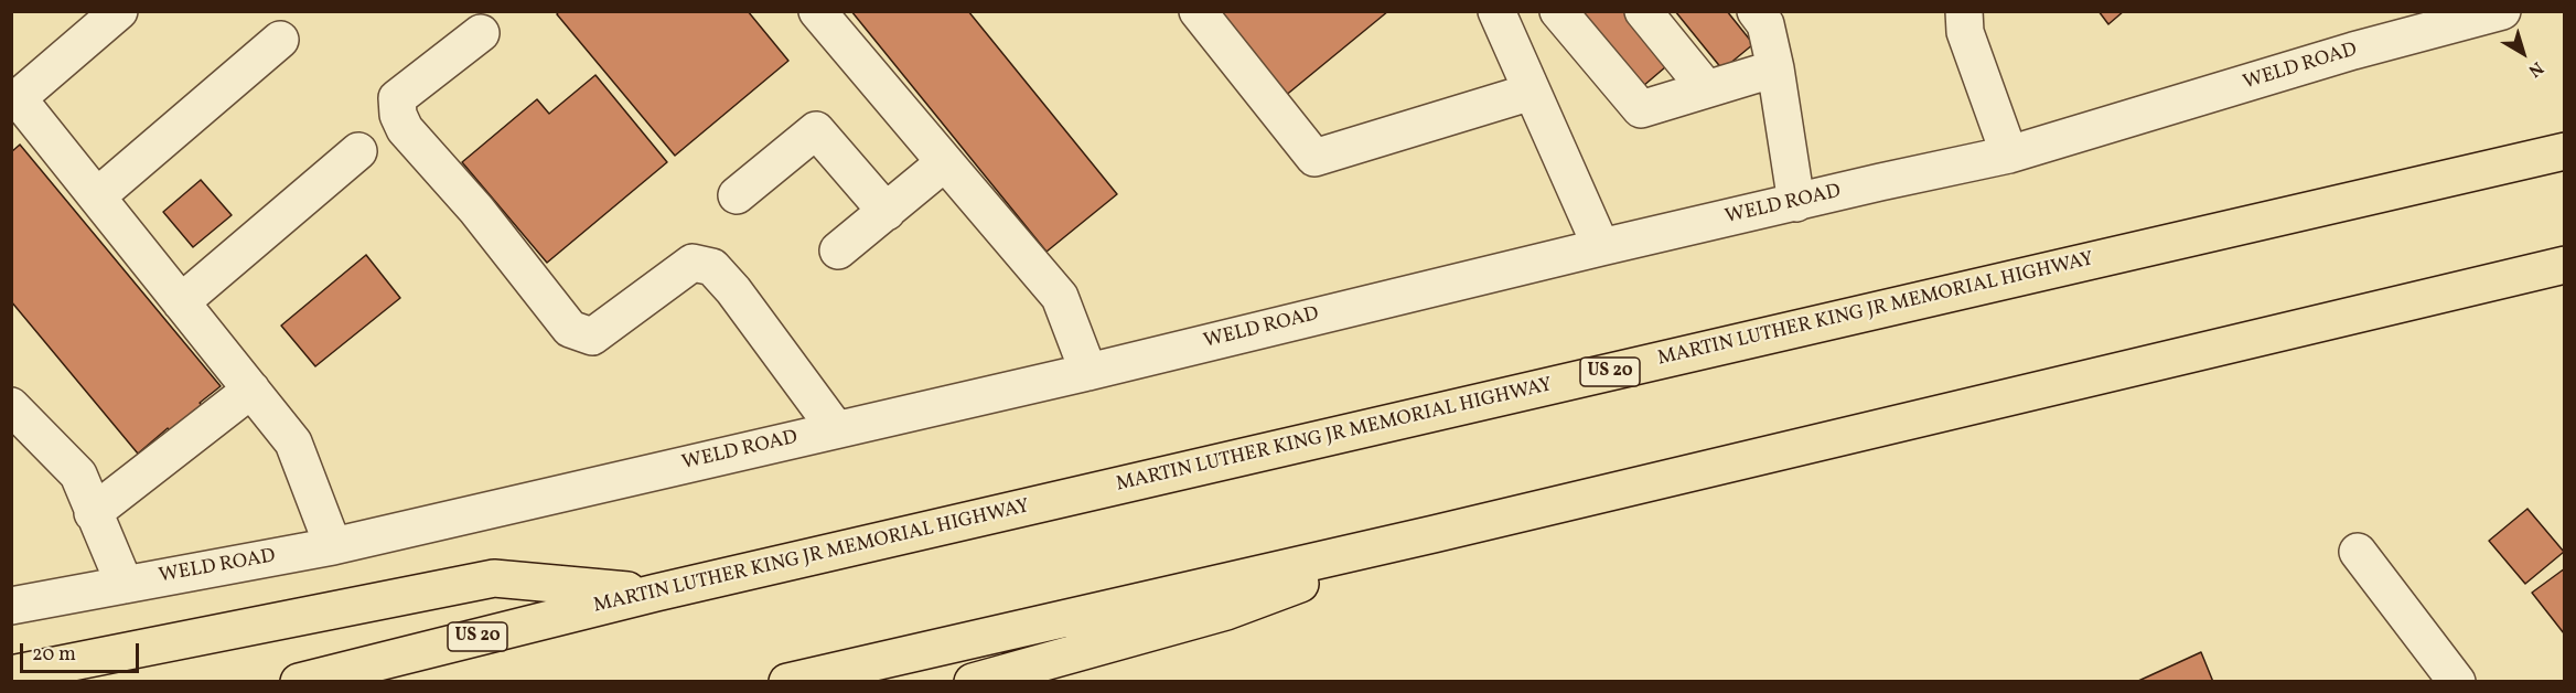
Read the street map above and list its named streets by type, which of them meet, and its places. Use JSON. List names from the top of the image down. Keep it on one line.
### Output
{"streets":{"highway":["MARTIN LUTHER KING JR MEMORIAL HIGHWAY","US 20"],"street":["WELD ROAD"]},"scale_bar":"20 m","north":"bottom right"}
